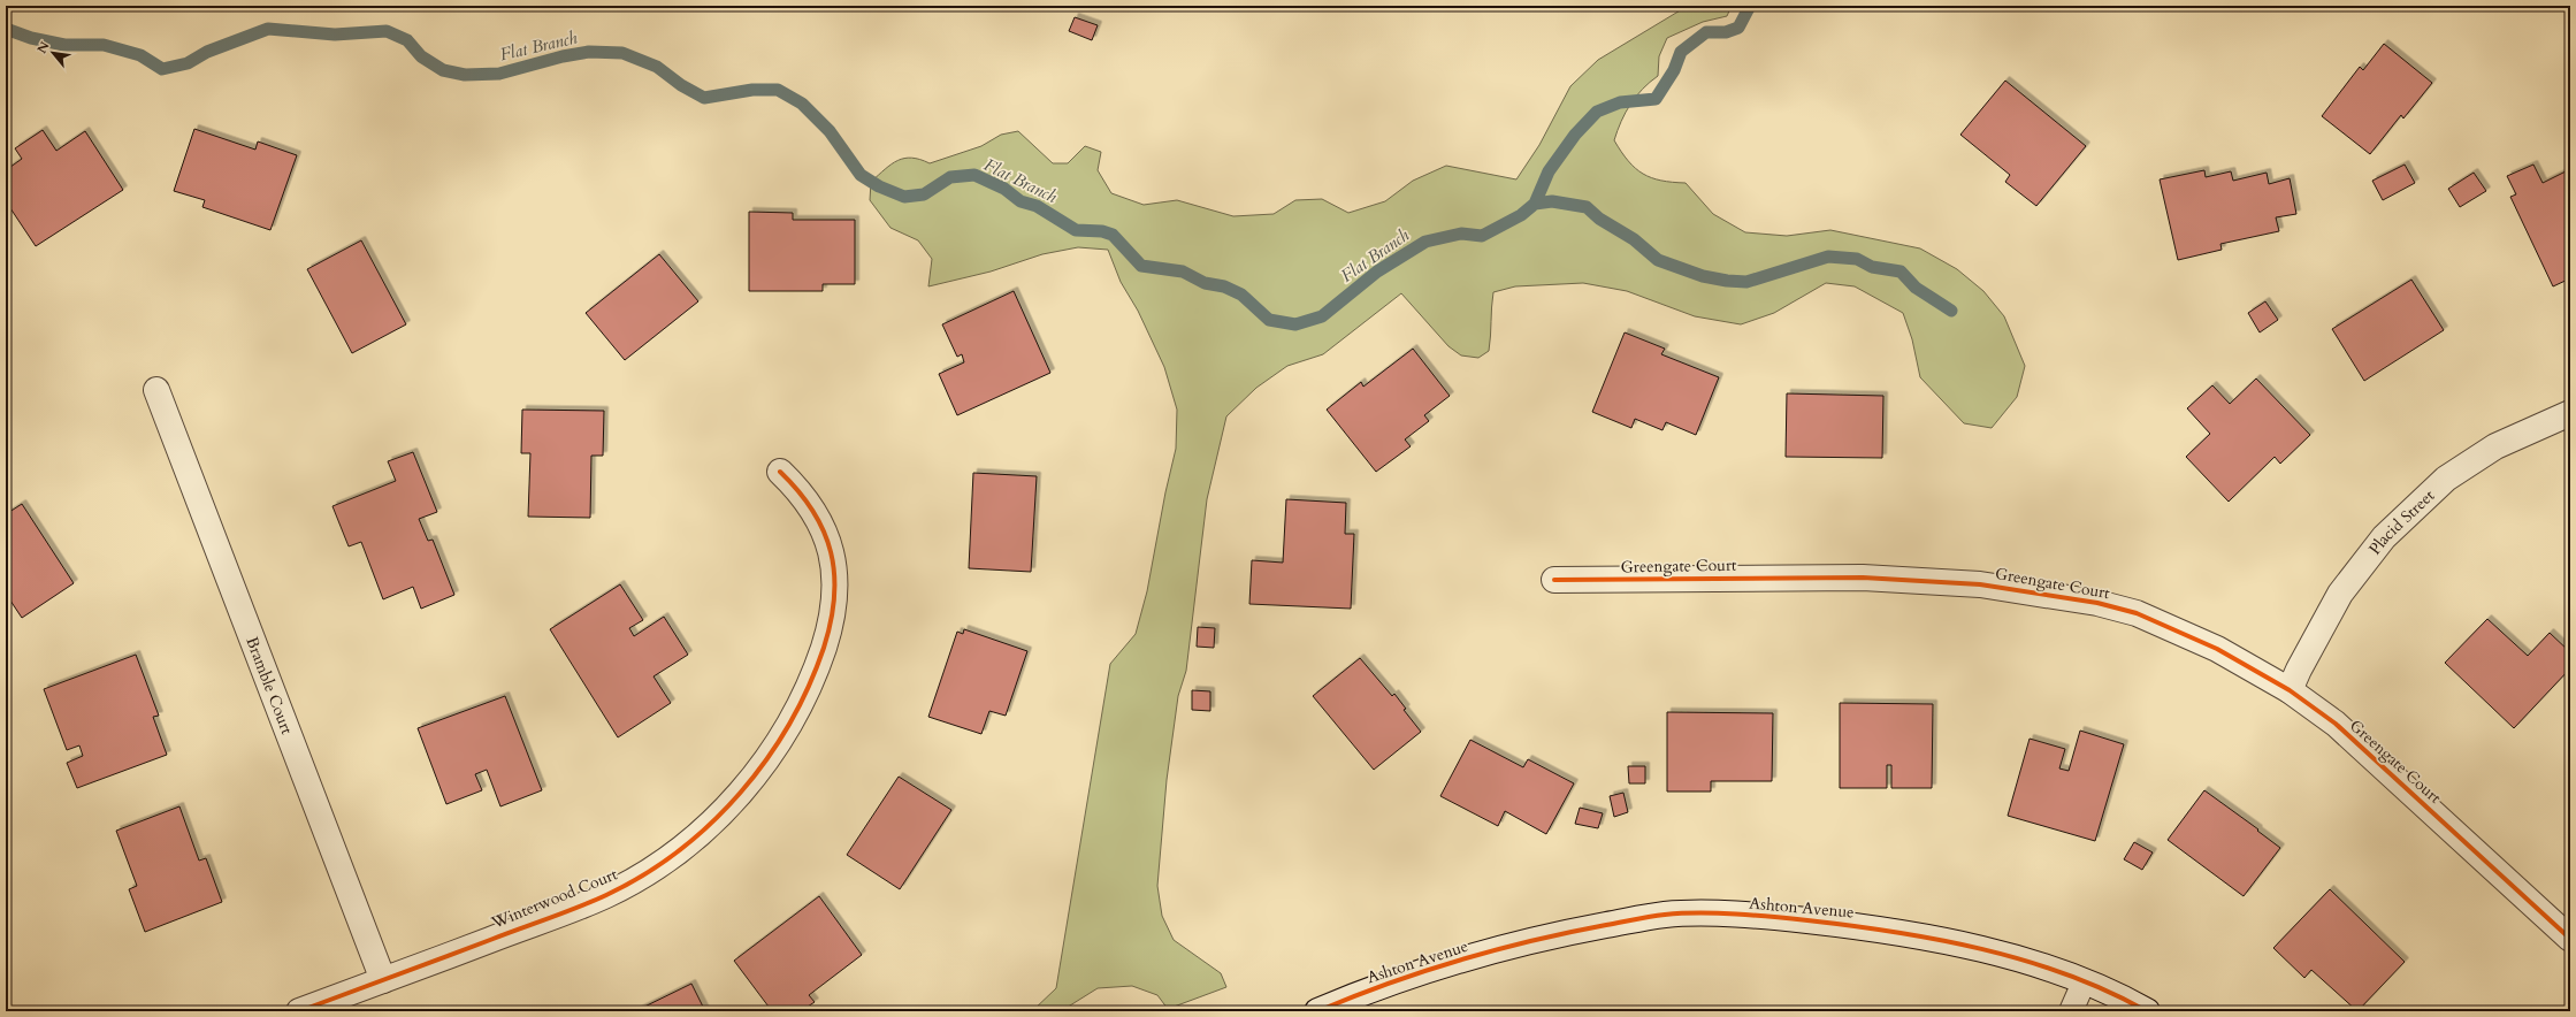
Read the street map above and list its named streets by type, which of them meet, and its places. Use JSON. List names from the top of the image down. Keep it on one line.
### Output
{"streets":{"street":["Placid Street","Greengate Court","Bramble Court","Winterwood Court","Ashton Avenue"]},"crossings":[["Placid Street","Greengate Court"],["Bramble Court","Winterwood Court"]],"water":["Flat Branch"],"north":"top left"}
